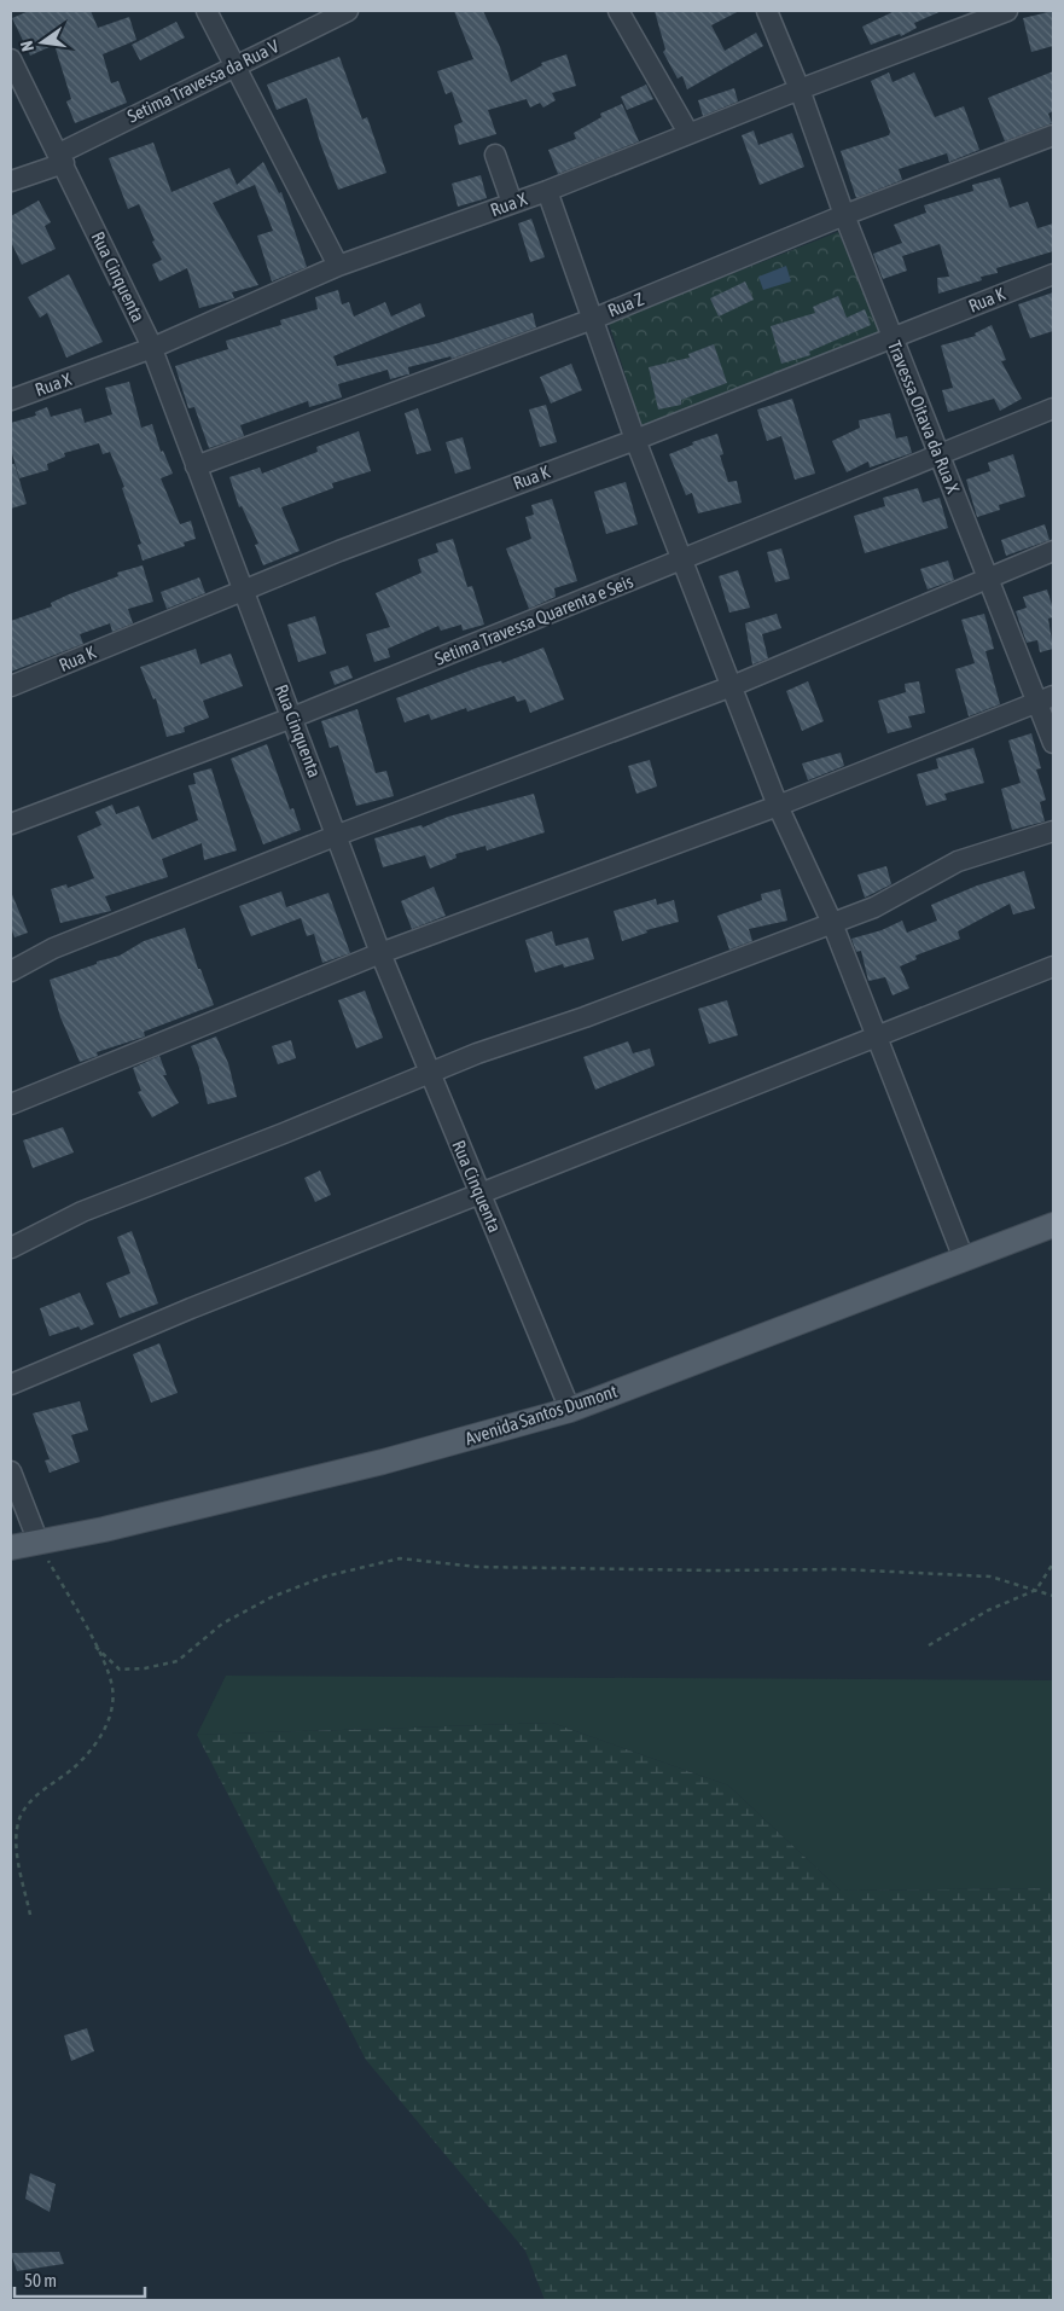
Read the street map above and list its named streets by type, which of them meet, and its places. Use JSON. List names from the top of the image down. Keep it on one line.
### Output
{"streets":{"main road":["Avenida Santos Dumont"],"street":["Setima Travessa da Rua V","Rua X","Rua Cinquenta","Rua K","Rua Z","Travessa Oitava da Rua X","Setima Travessa Quarenta e Seis"]},"crossings":[["Setima Travessa da Rua V","Rua Cinquenta"],["Rua X","Rua Cinquenta"],["Rua X","Travessa Oitava da Rua X"],["Rua Cinquenta","Rua K"],["Rua Cinquenta","Rua Z"],["Rua Cinquenta","Setima Travessa Quarenta e Seis"],["Rua Cinquenta","Avenida Santos Dumont"],["Rua K","Travessa Oitava da Rua X"],["Rua Z","Travessa Oitava da Rua X"],["Travessa Oitava da Rua X","Setima Travessa Quarenta e Seis"]],"scale_bar":"50 m","north":"left"}
